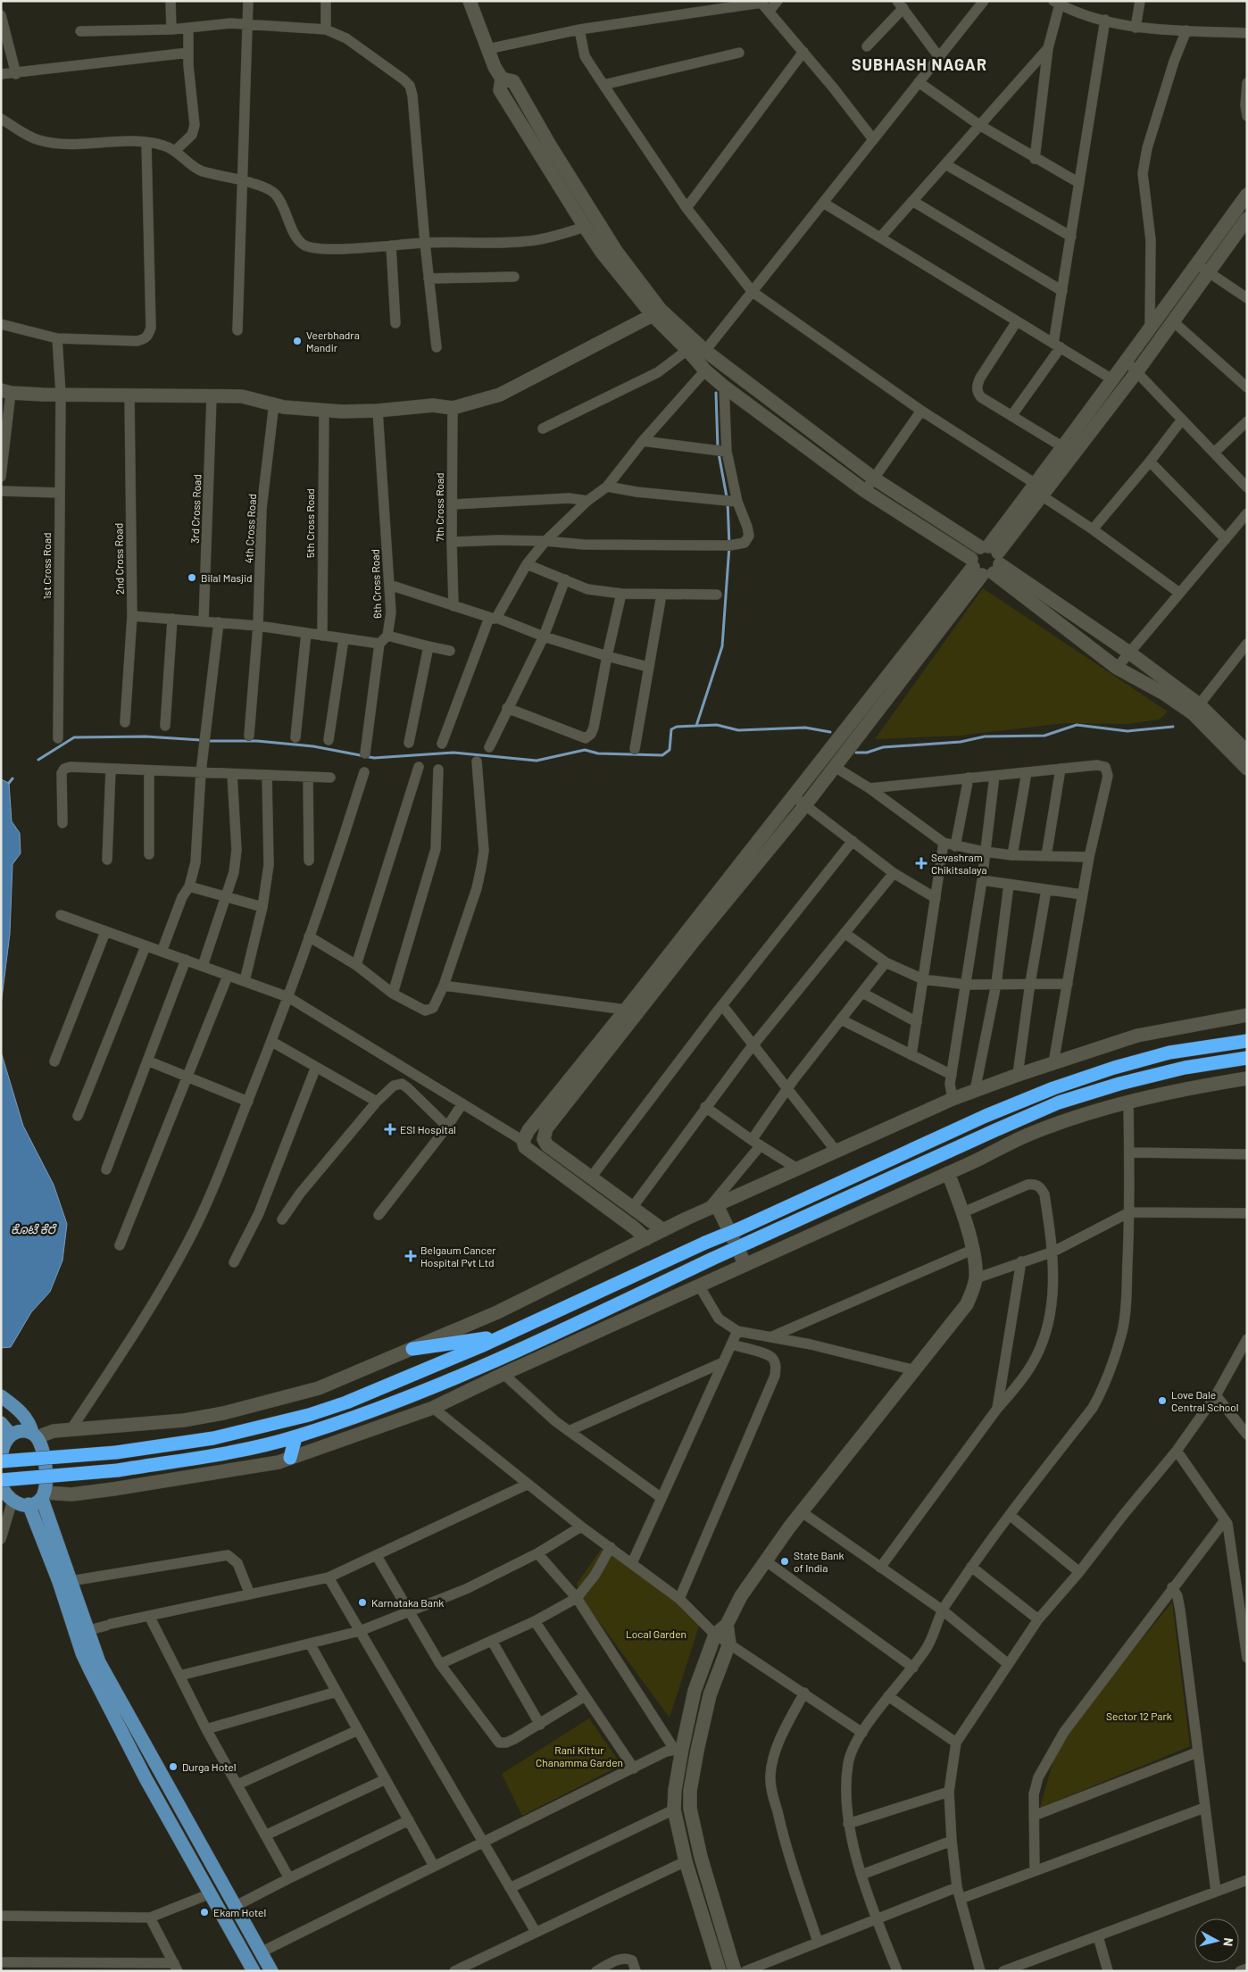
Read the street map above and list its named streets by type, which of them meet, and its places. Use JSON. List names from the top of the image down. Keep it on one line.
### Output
{"streets":{"street":["7th Cross Road","3rd Cross Road","5th Cross Road","4th Cross Road","2nd Cross Road","1st Cross Road","6th Cross Road"]},"districts":["SUBHASH NAGAR"],"water":["ಕೊಟೆ ಕೆರೆ"],"parks":["Local Garden","Sector 12 Park","Rani Kittur Chanamma Garden"],"places":{"other":["Veerbhadra Mandir","Bilal Masjid","Love Dale Central School","State Bank of India","Karnataka Bank","Durga Hotel","Ekam Hotel"],"health":["Sevashram Chikitsalaya","ESI Hospital","Belgaum Cancer Hospital Pvt Ltd"]},"north":"right"}
